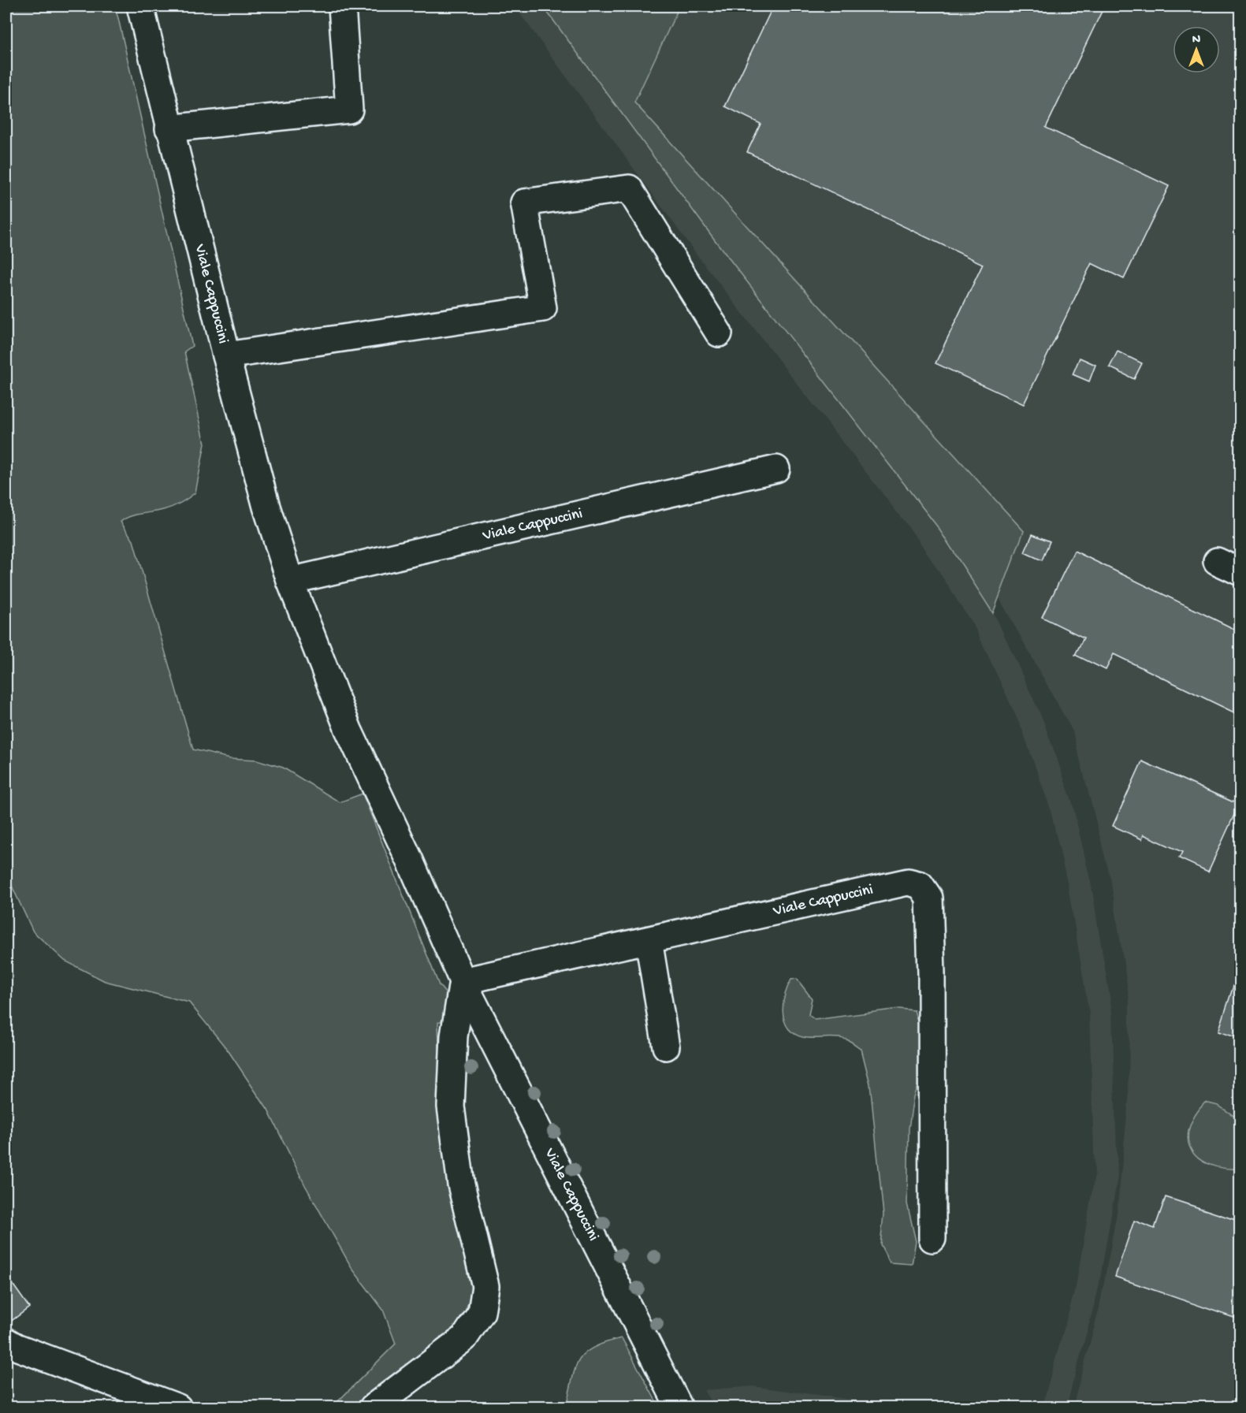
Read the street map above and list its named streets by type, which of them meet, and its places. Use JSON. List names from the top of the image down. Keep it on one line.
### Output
{"streets":{"street":["Viale Cappuccini"]},"north":"top"}
